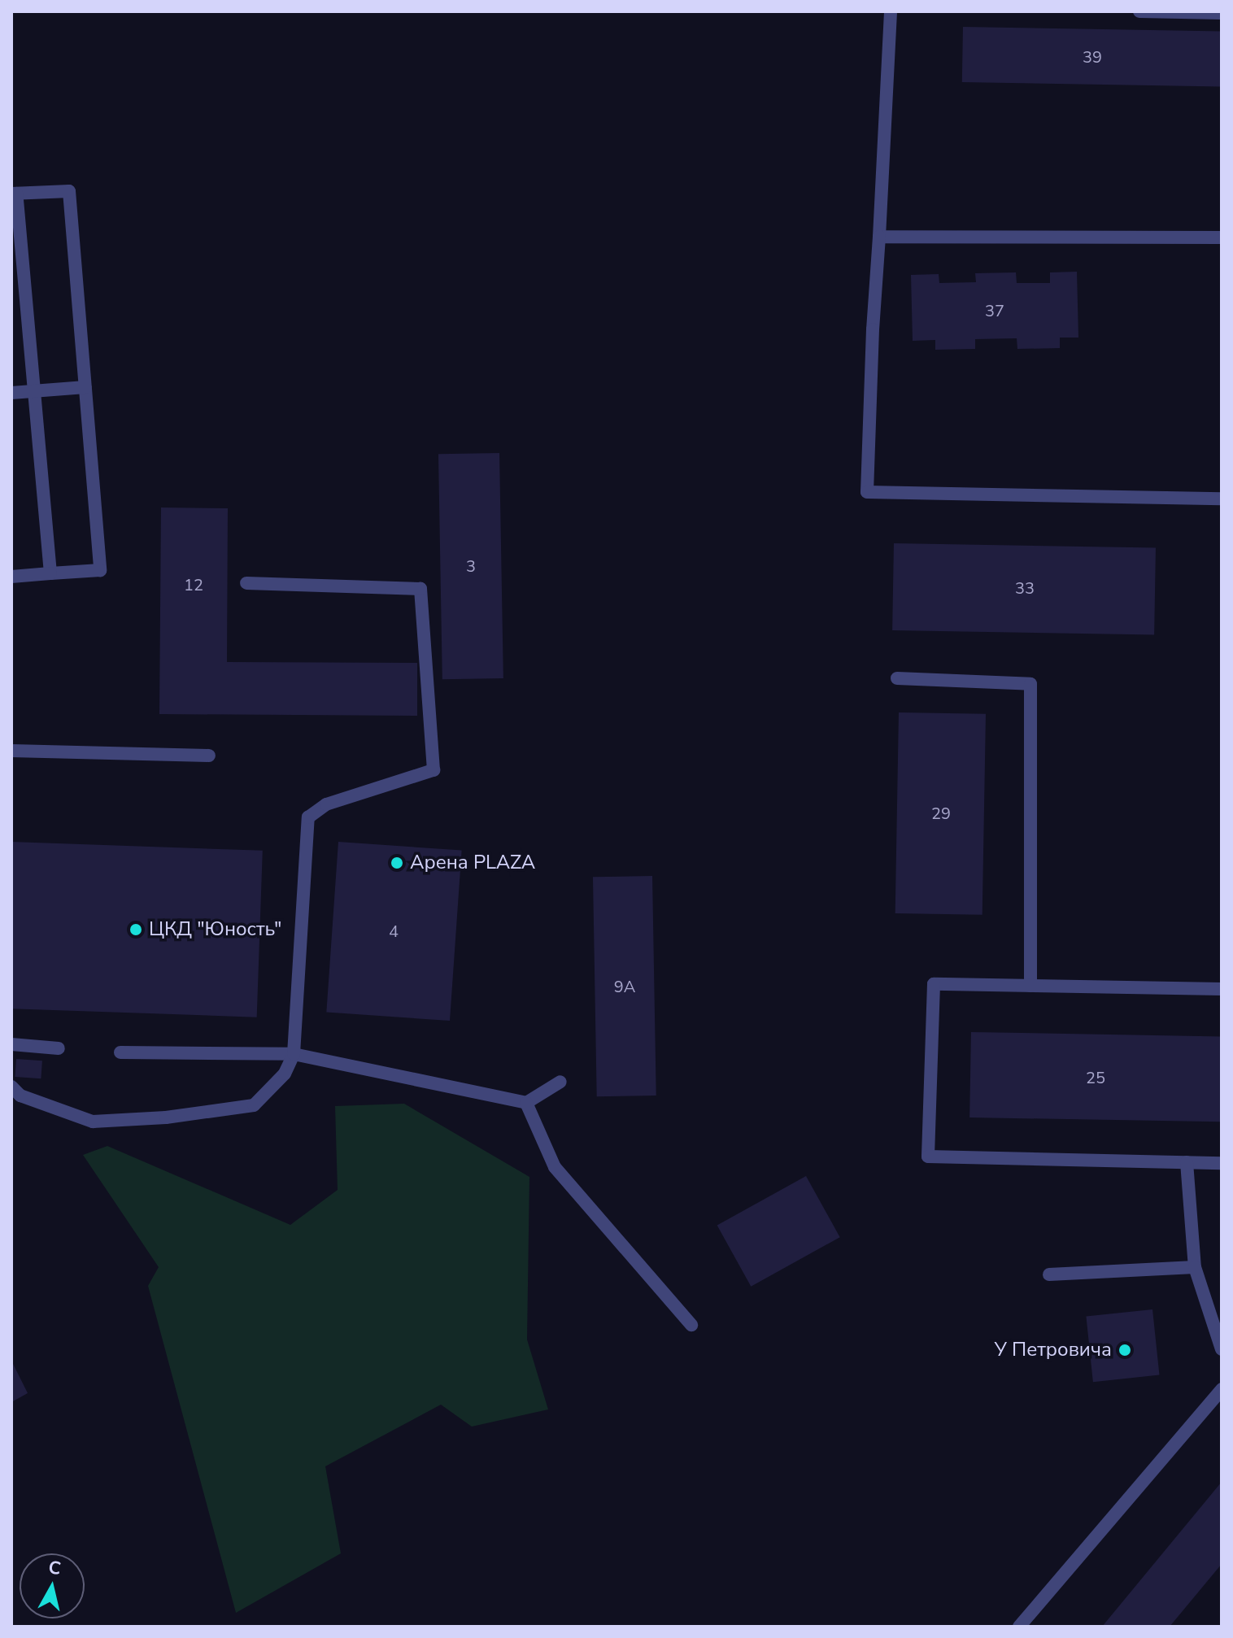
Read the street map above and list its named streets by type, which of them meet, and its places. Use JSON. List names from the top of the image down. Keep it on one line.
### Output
{"places":["Арена PLAZA","ЦКД \"Юность\"","У Петровича"],"house_numbers":["39","37","3","12","33","29","4","9А","25"],"north":"top"}
